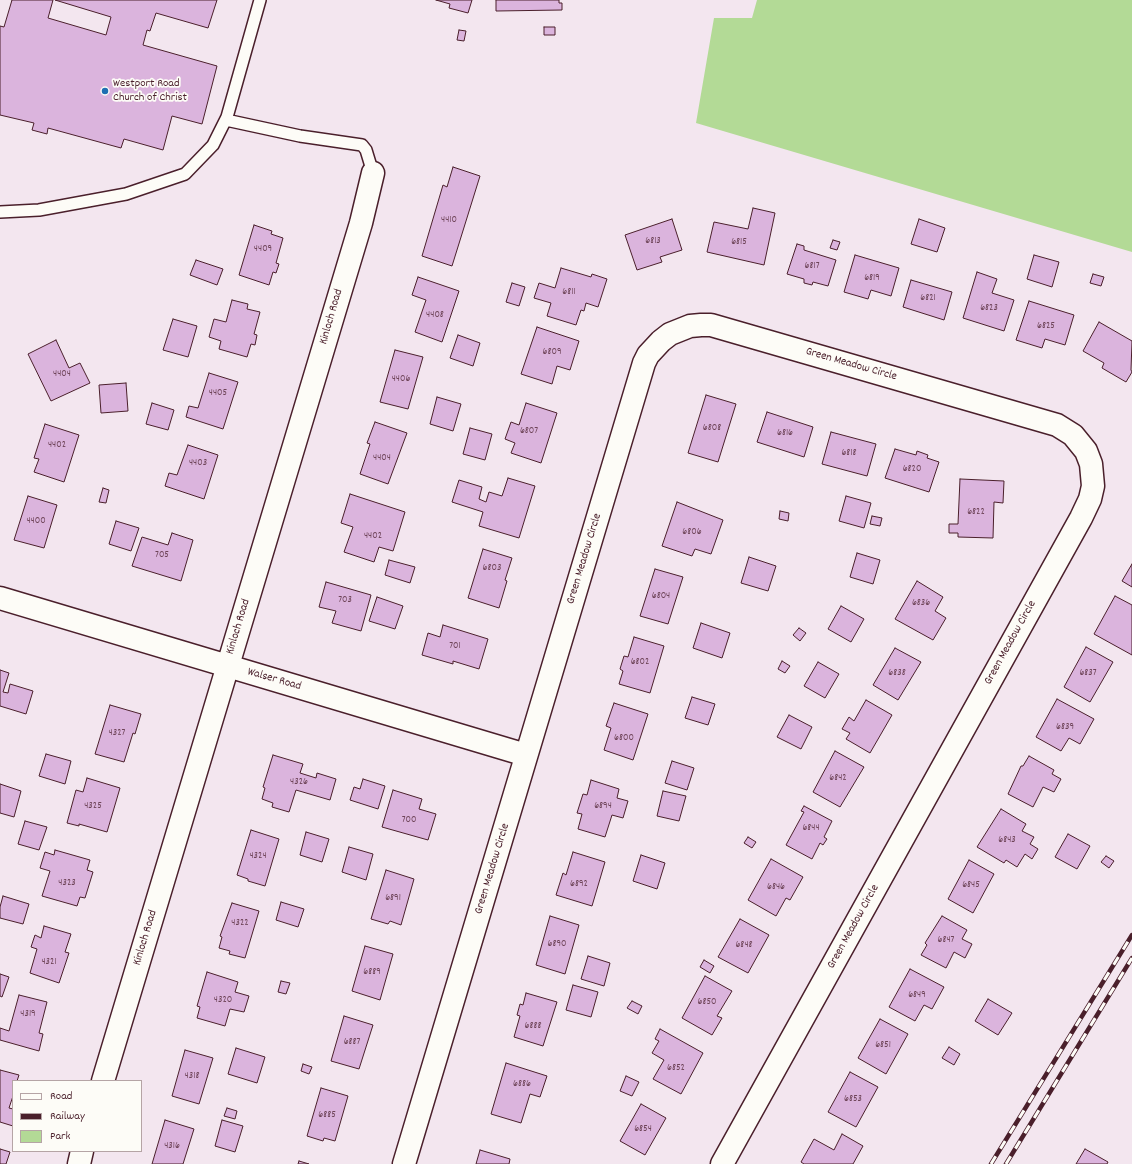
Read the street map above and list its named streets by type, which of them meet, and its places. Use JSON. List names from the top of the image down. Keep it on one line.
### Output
{"streets":{"street":["Kinloch Road","Green Meadow Circle","Walser Road"]},"crossings":[["Kinloch Road","Walser Road"],["Green Meadow Circle","Walser Road"]],"places":["Westport Road Church of Christ"],"house_numbers":["4410","6813","6815","4409","6817","6819","6811","6821","6823","4408","6825","6809","4404","4406","4405","6808","6807","6816","4402","6818","4404","4403","6820","6822","4400","6806","4402","705","6803","6804","703","6836","701","6802","6838","6837","6839","4327","6800","6842","4326","4325","6894","700","6844","6843","4324","4323","6892","6845","6846","6891","4322","6847","6890","6848","4321","6889","6849","4320","6850","4319","6888","6887","6851","6852","4318","6886","6853","6885","6854","4316"],"legend":["Road","Railway","Park"]}
